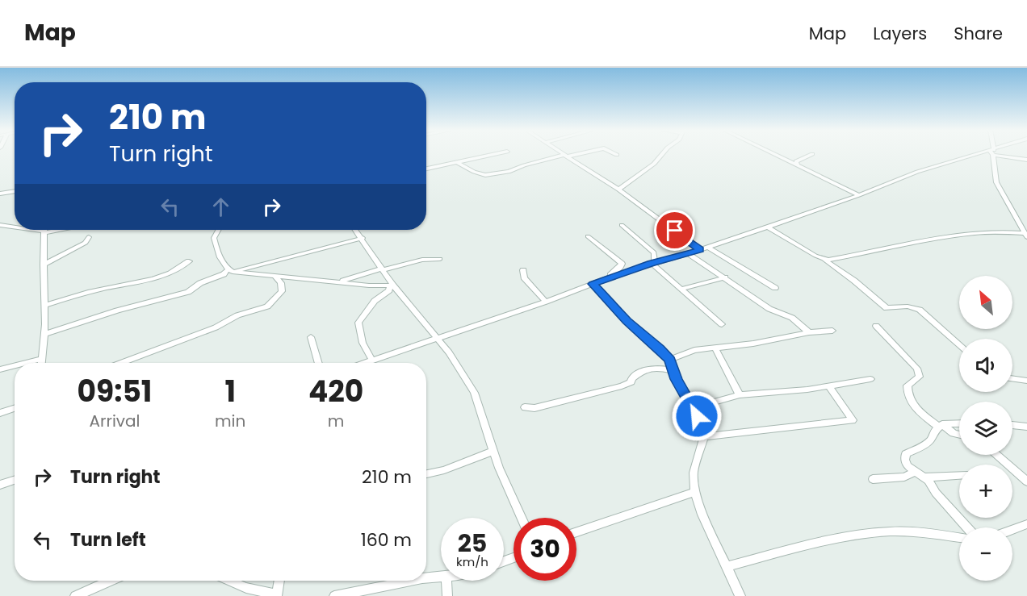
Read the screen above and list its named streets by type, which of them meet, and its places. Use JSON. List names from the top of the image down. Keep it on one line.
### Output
{"north":"top left","page":{"header":"Map","nav":["Map","Layers","Share"],"turn":["210 m","Turn right"],"map_buttons":["+","−"],"eta":["09:51","Arrival","1","min","420","m"],"list":[{"name":"Turn right","value":"210 m"},{"name":"Turn left","value":"160 m"}],"speed":"25 km/h","limit":"30"}}
